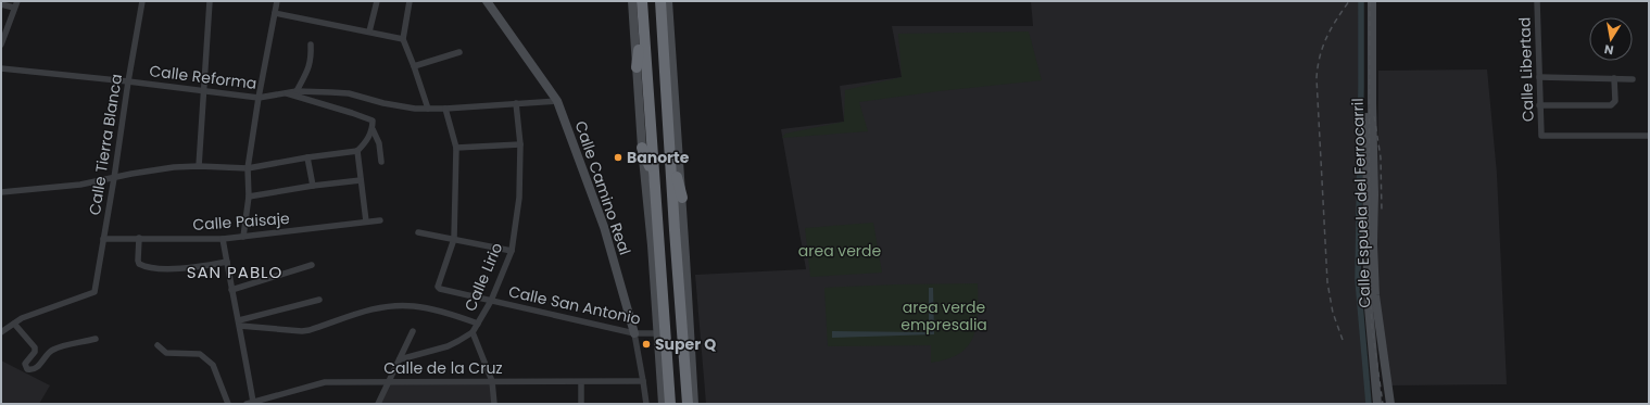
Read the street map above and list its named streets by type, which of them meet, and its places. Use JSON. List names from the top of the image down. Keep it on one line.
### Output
{"streets":{"street":["Calle Libertad","Calle Reforma","Calle Tierra Blanca","Calle Camino Real","Calle Espuela del Ferrocarril","Calle Paisaje","Calle Lirio","Calle San Antonio","Calle de la Cruz"]},"crossings":[["Calle Reforma","Calle Tierra Blanca"],["Calle Reforma","Calle Camino Real"],["Calle Reforma","Calle Lirio"],["Calle Tierra Blanca","Calle Paisaje"],["Calle Camino Real","Calle San Antonio"],["Calle Camino Real","Calle de la Cruz"],["Calle Lirio","Calle San Antonio"],["Calle Lirio","Calle de la Cruz"]],"districts":["SAN PABLO"],"parks":["area verde","area verde empresalia"],"places":["Banorte","Super Q"],"north":"bottom"}
